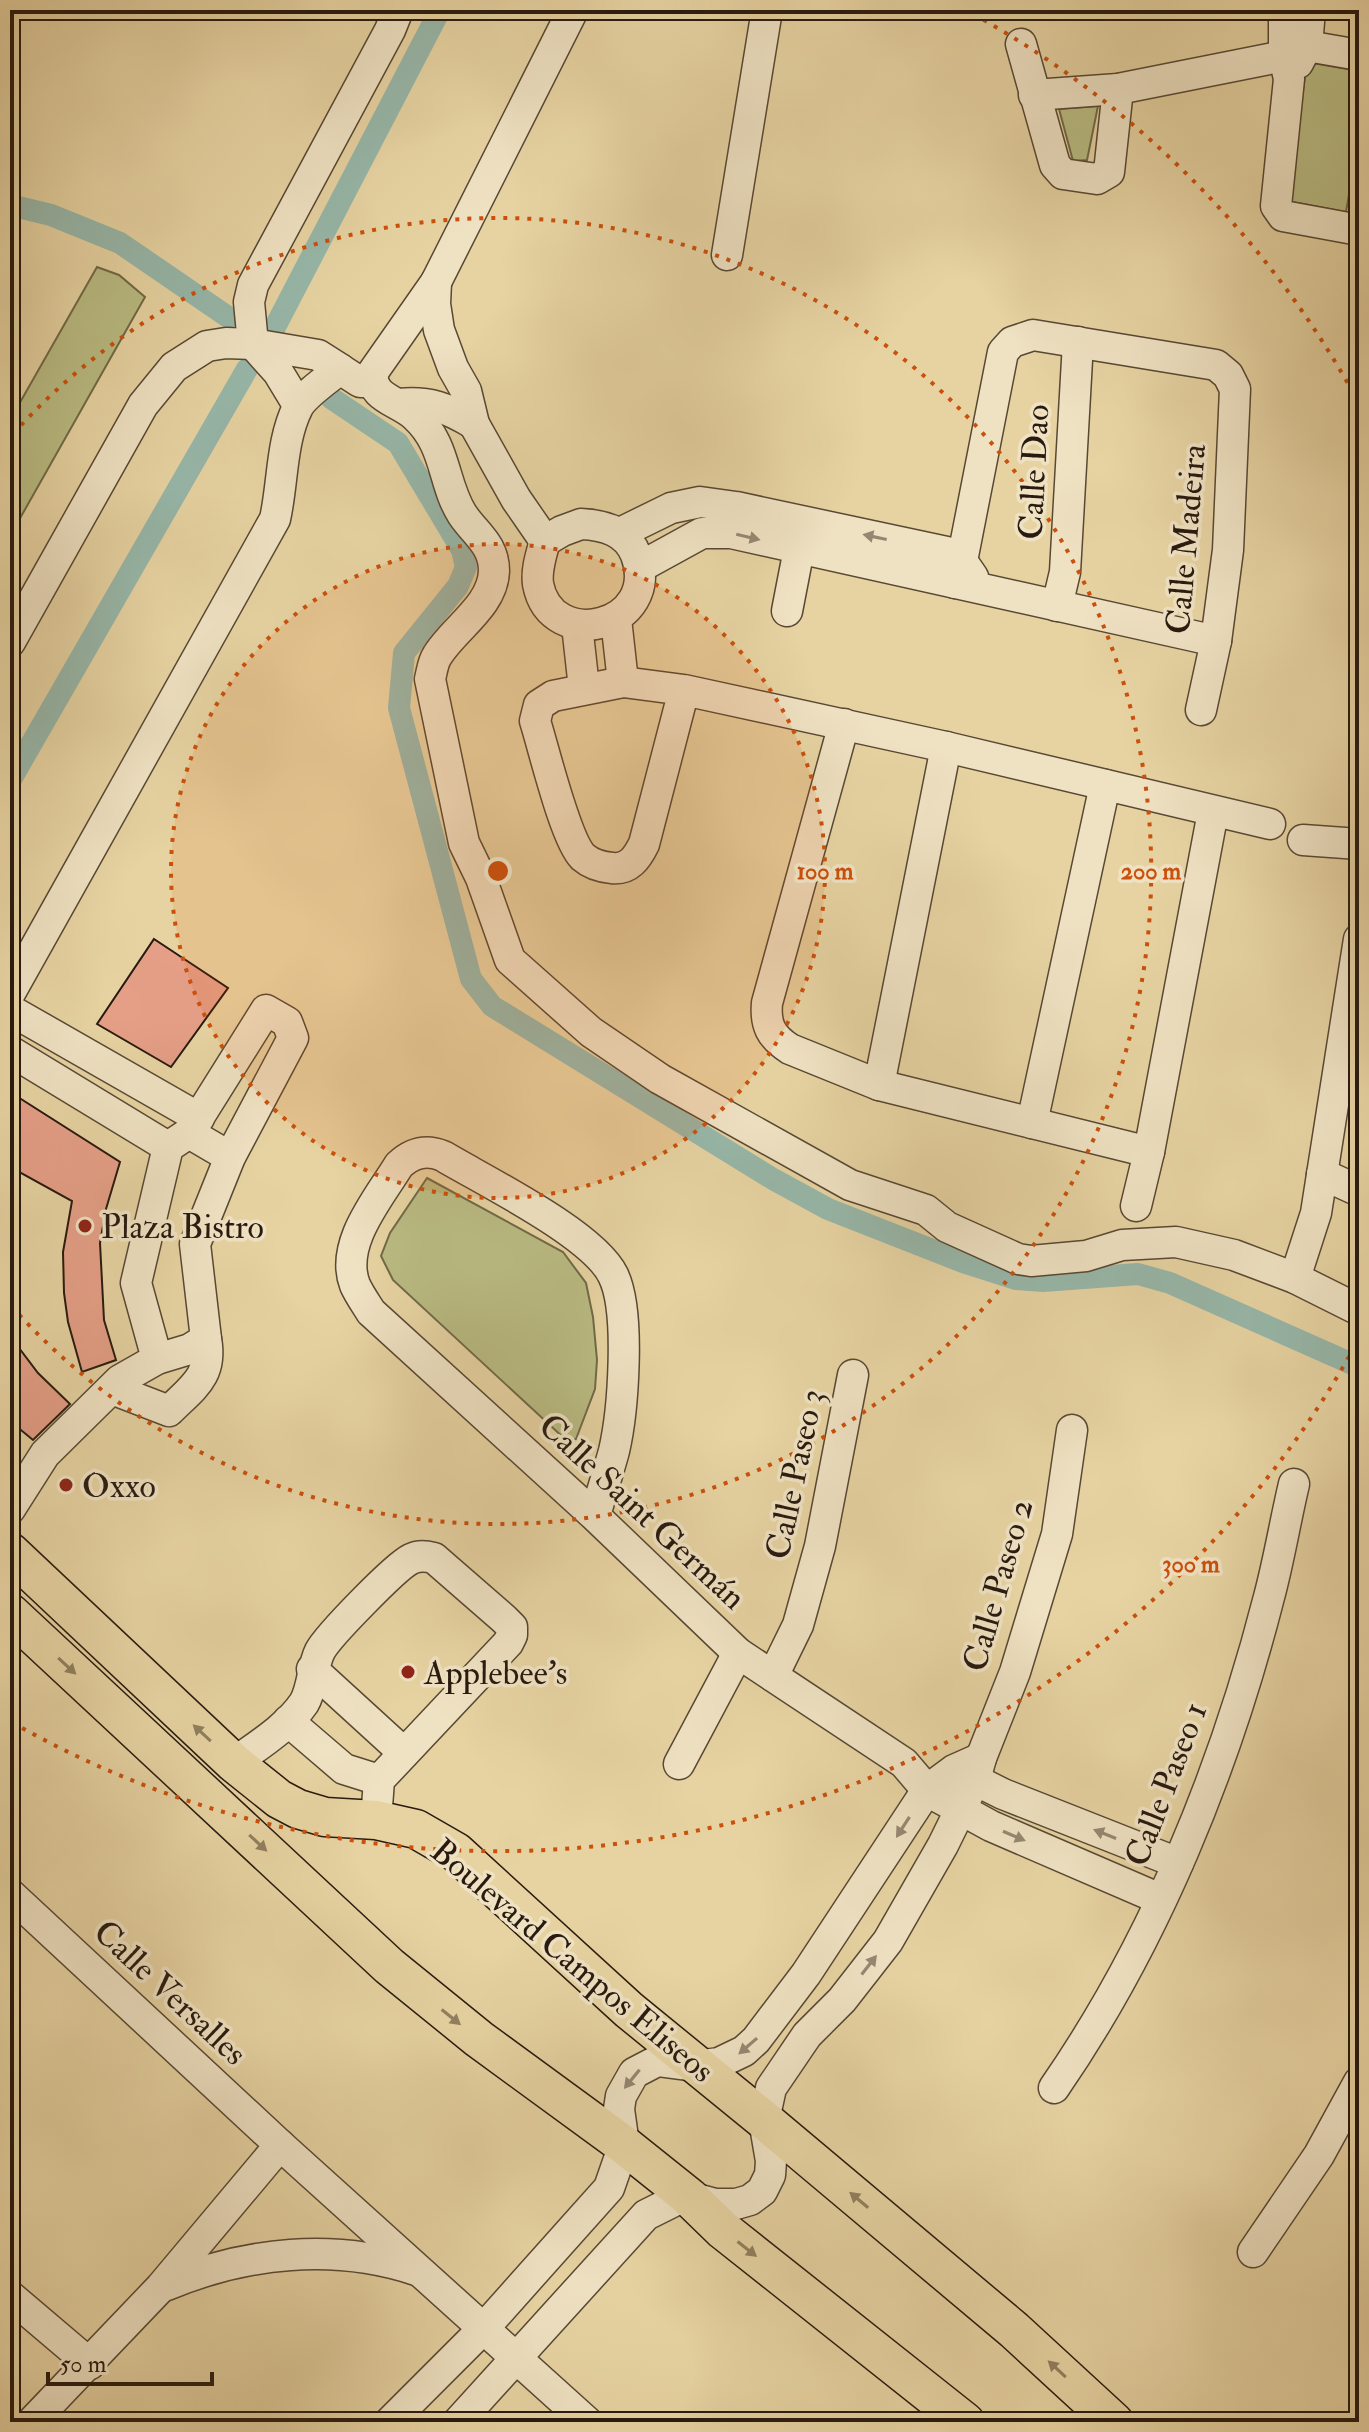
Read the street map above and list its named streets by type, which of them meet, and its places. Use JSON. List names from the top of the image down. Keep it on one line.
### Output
{"streets":{"main road":["Boulevard Campos Eliseos"],"street":["Calle Dao","Calle Madeira","Calle Paseo 3","Calle Saint Germán","Calle Paseo 2","Calle Paseo 1","Calle Versalles"]},"crossings":[["Calle Dao","Calle Madeira"],["Calle Paseo 3","Calle Saint Germán"],["Calle Saint Germán","Calle Paseo 2"],["Calle Saint Germán","Calle Paseo 1"],["Calle Paseo 2","Boulevard Campos Eliseos"]],"places":["Plaza Bistro","Oxxo","Applebee's"],"scale_bar":"50 m","rings":["100 m","200 m","300 m"]}
